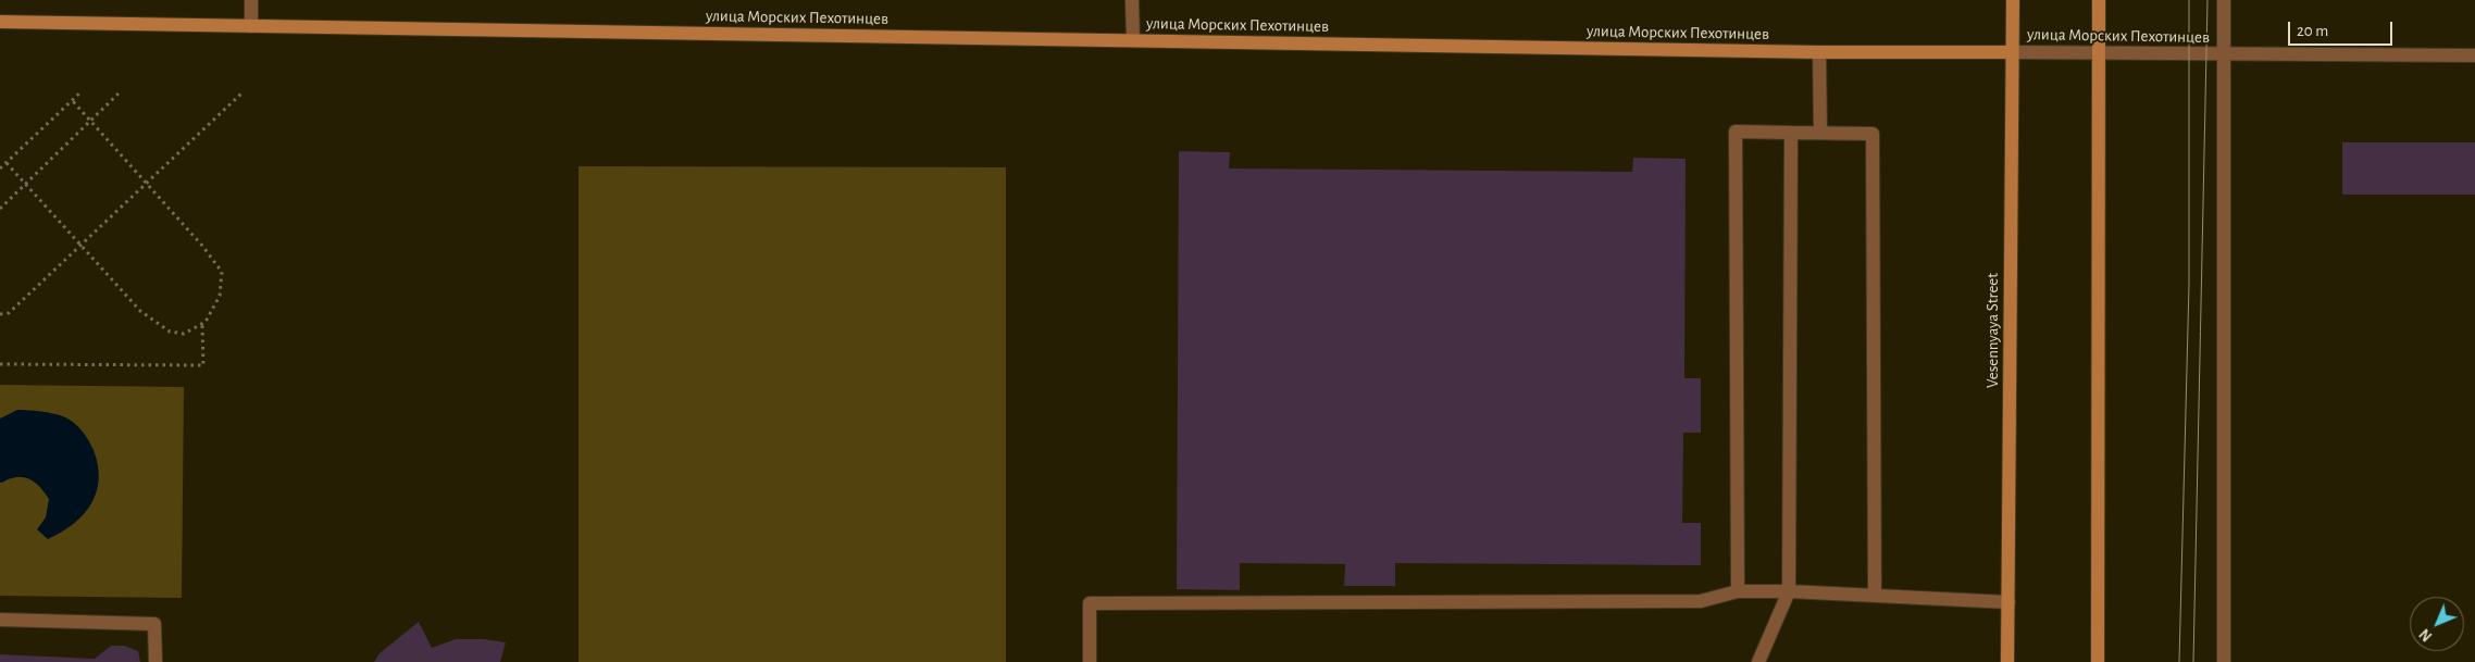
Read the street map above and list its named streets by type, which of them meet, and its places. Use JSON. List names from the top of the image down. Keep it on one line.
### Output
{"streets":{"street":["улица Морских Пехотинцев","Vesennyaya Street"]},"crossings":[["улица Морских Пехотинцев","Vesennyaya Street"]],"scale_bar":"20 m","north":"bottom left"}
